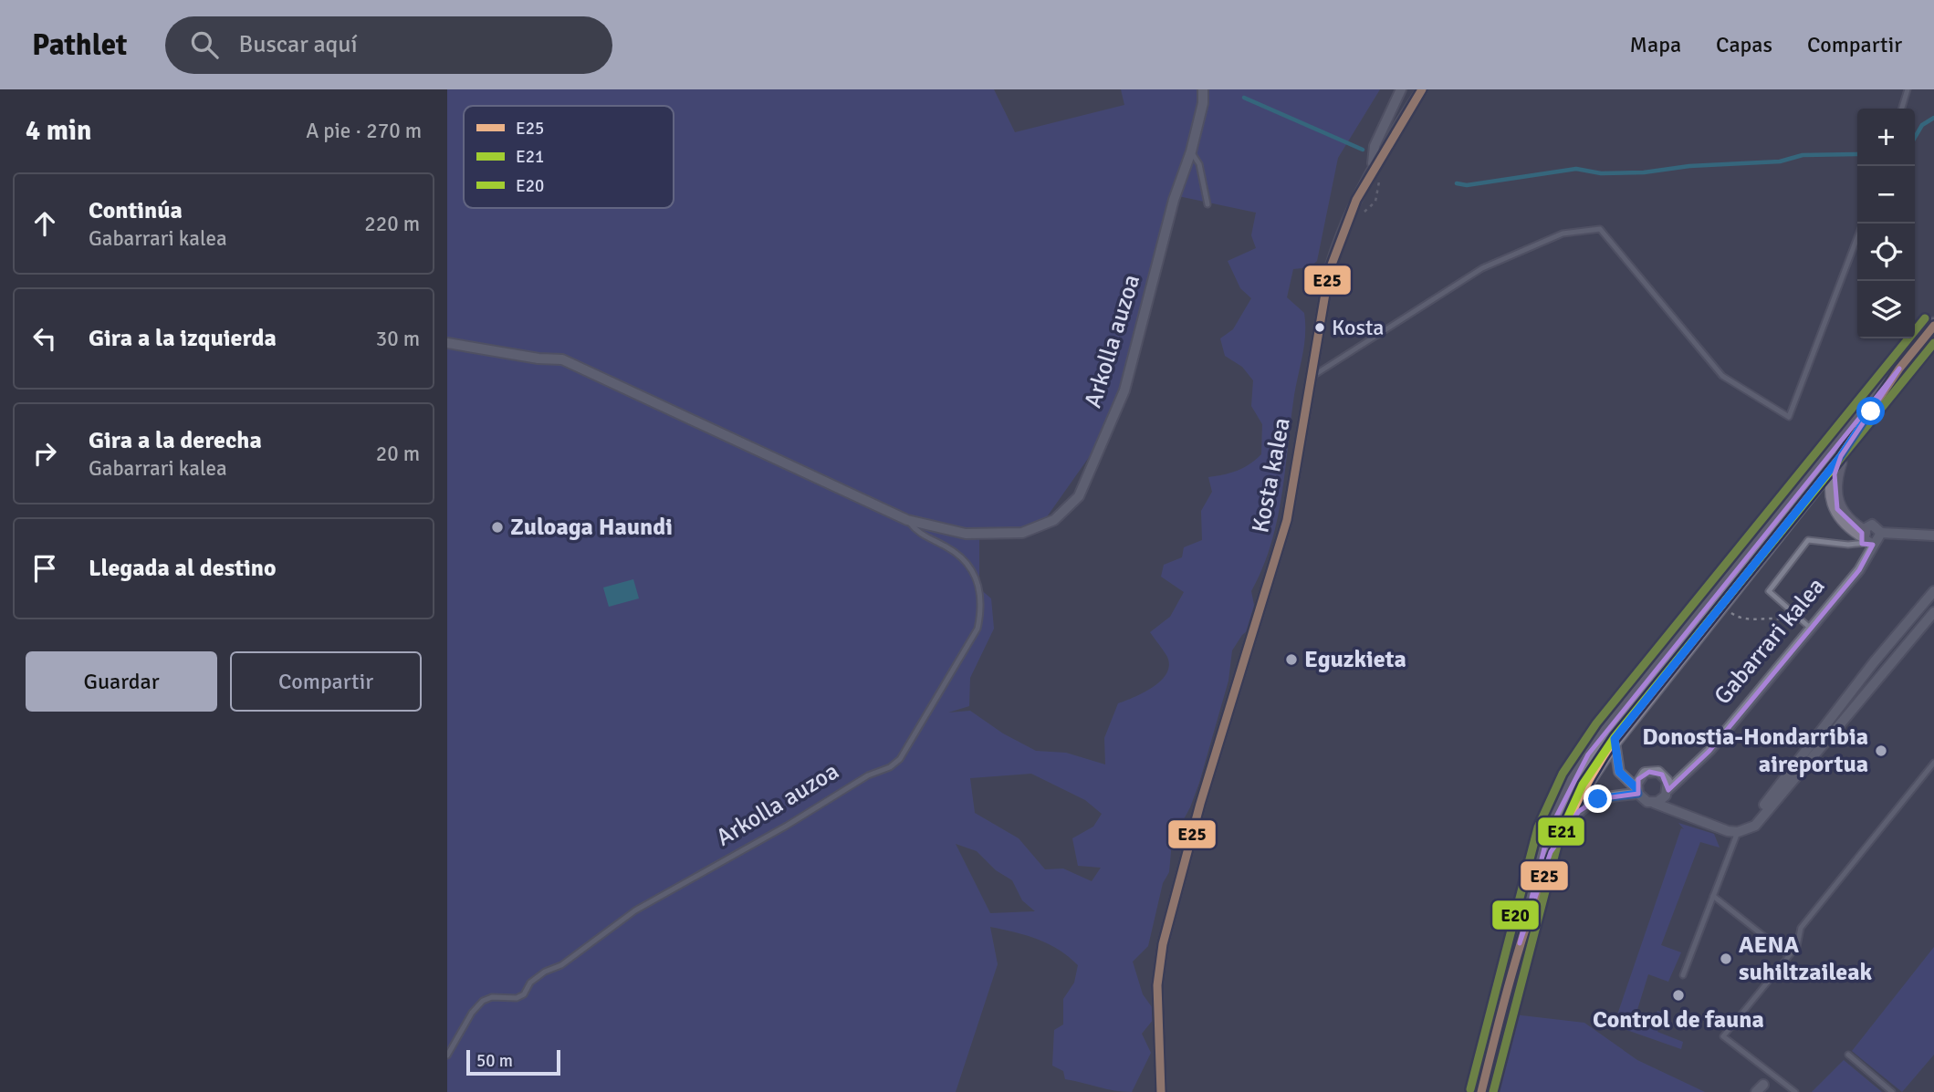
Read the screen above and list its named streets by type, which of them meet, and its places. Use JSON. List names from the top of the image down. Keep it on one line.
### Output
{"streets":{"street":["Arkolla auzoa","Kosta kalea","Gabarrari kalea"]},"places":["Kosta","Zuloaga Haundi","Eguzkieta","Donostia-Hondarribia aireportua","AENA suhiltzaileak","Control de fauna"],"lines":["transit line E25","transit line E20","transit line E21"],"legend":["E25","E21","E20"],"scale_bar":"50 m","page":{"header":"Pathlet","search":"Buscar aquí","nav":["Mapa","Capas","Compartir"],"heading":["4 min","A pie · 270 m"],"map_buttons":["+","−"],"list":[["Continúa","Gabarrari kalea","220 m"],["Gira a la izquierda","30 m"],["Gira a la derecha","Gabarrari kalea","20 m"],"Llegada al destino"],"buttons":["Guardar","Compartir"],"scale":"50 m"}}
